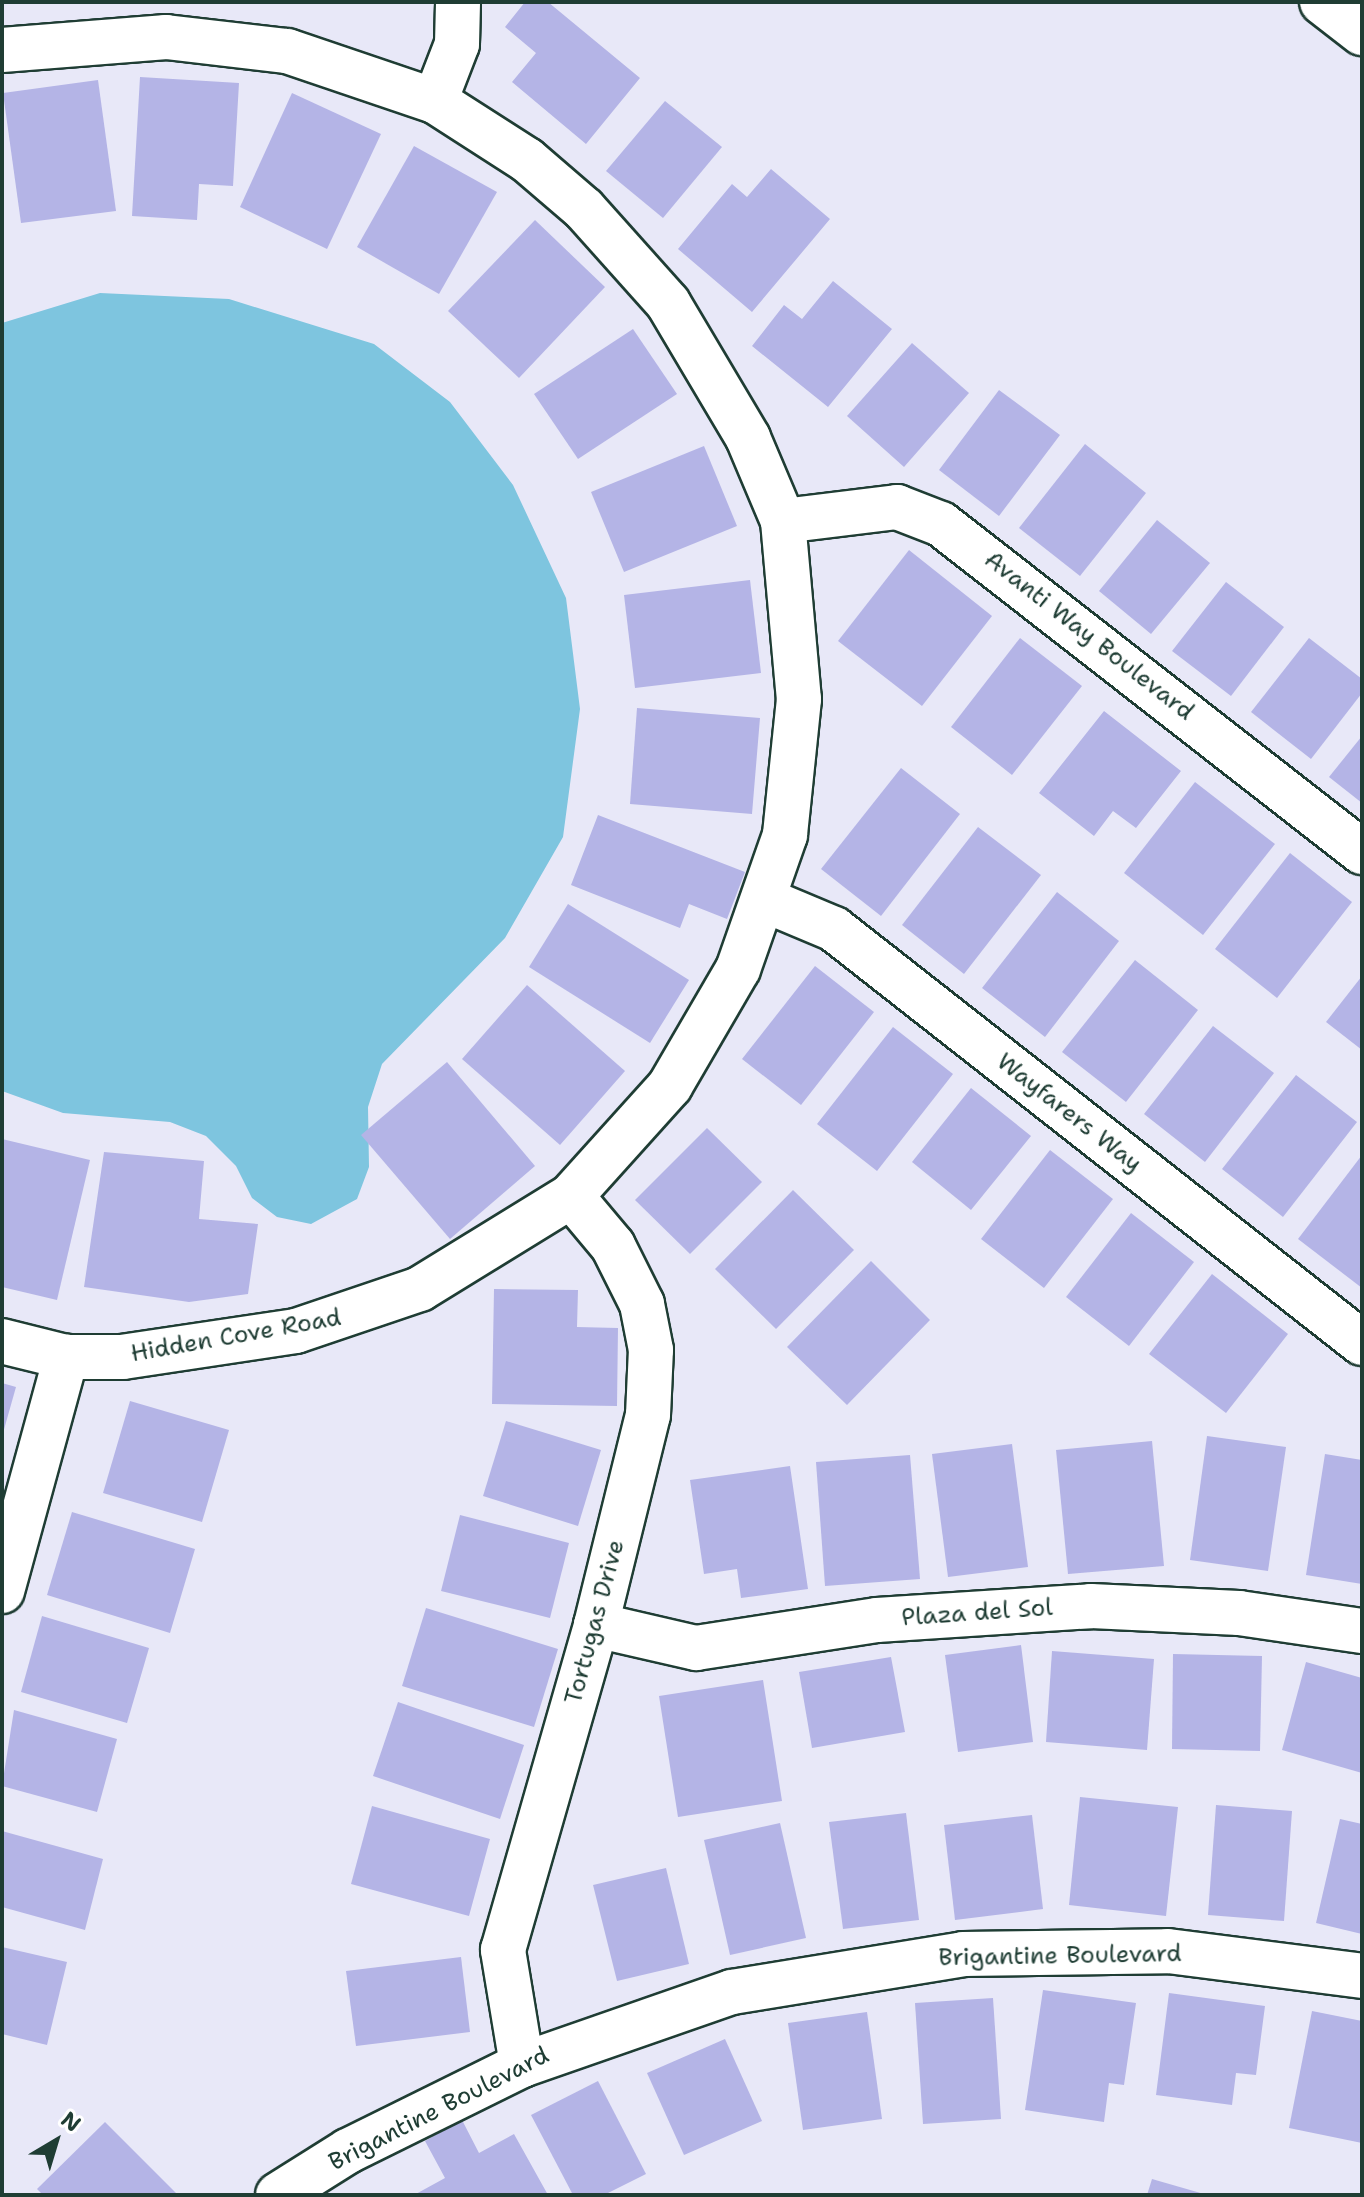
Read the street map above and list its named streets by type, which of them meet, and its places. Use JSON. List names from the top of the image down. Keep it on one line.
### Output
{"streets":{"street":["Avanti Way Boulevard","Wayfarers Way","Hidden Cove Road","Plaza del Sol","Tortugas Drive","Brigantine Boulevard"]},"crossings":[["Avanti Way Boulevard","Hidden Cove Road"],["Wayfarers Way","Hidden Cove Road"],["Hidden Cove Road","Tortugas Drive"],["Plaza del Sol","Tortugas Drive"],["Tortugas Drive","Brigantine Boulevard"]],"north":"top right"}
